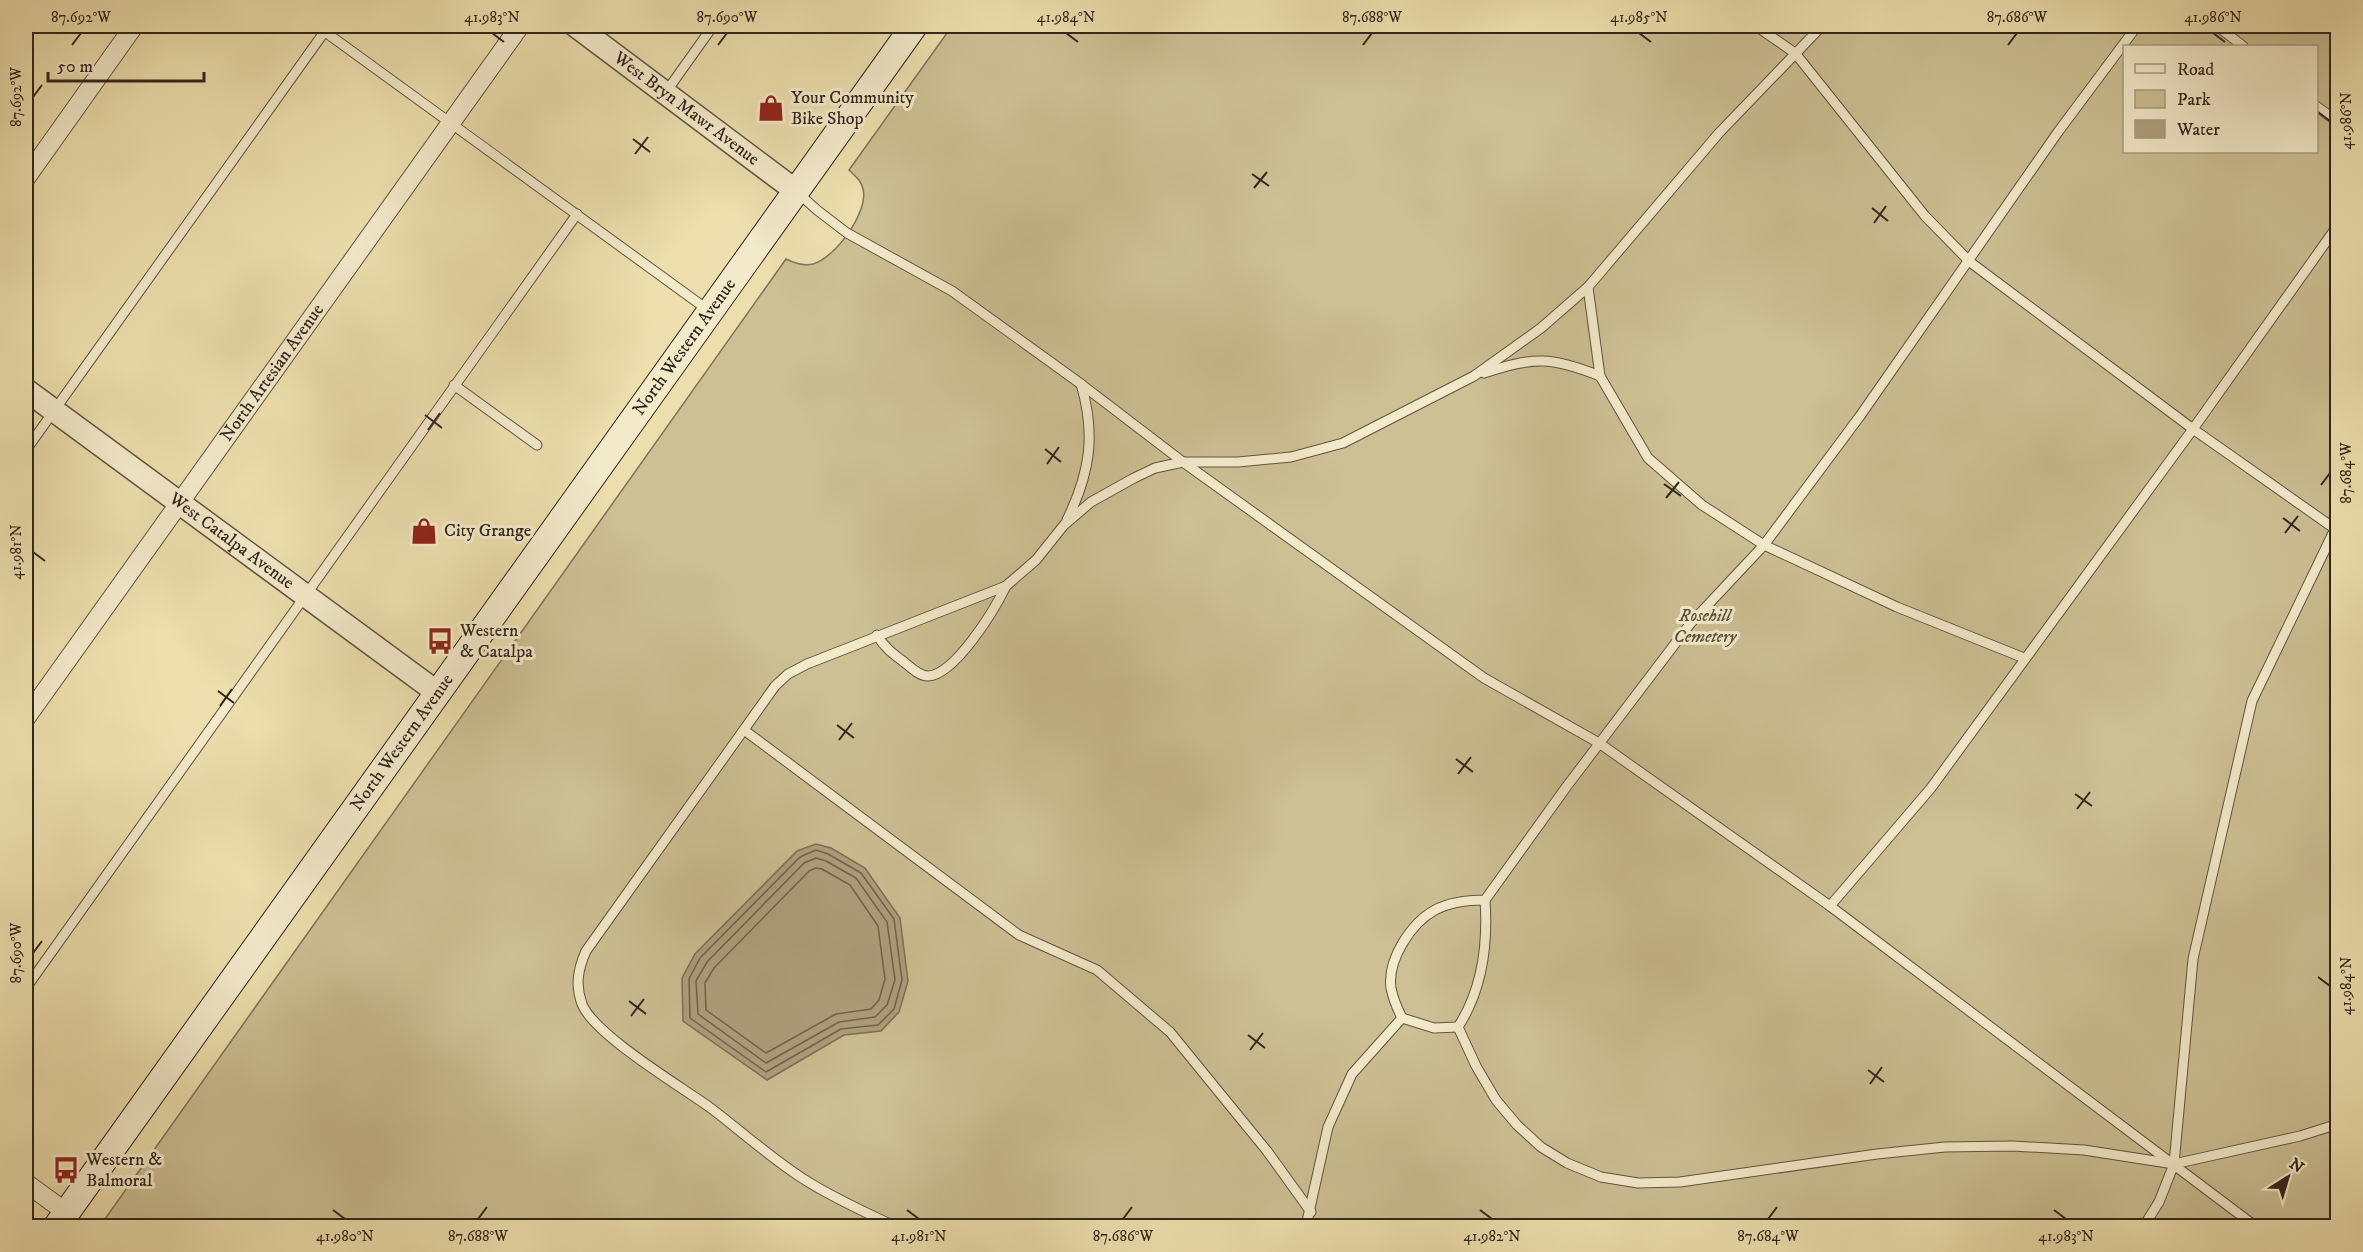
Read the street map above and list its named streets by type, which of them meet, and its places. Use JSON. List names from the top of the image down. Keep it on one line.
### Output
{"streets":{"main road":["North Western Avenue"],"street":["West Bryn Mawr Avenue","North Artesian Avenue","West Catalpa Avenue"]},"crossings":[["West Bryn Mawr Avenue","North Western Avenue"],["North Western Avenue","West Catalpa Avenue"],["North Artesian Avenue","West Catalpa Avenue"]],"parks":["Rosehill Cemetery"],"places":{"shop":["Your Community Bike Shop","City Grange"],"bus stop":["Western & Catalpa","Western & Balmoral"]},"legend":["Road","Park","Water"],"scale_bar":"50 m","north":"top right","coordinates":["87.692°W","41.983°N","87.690°W","41.984°N","87.688°W","41.985°N","87.686°W","41.986°N","87.684°W","41.981°N","41.980°N","41.982°N"]}
